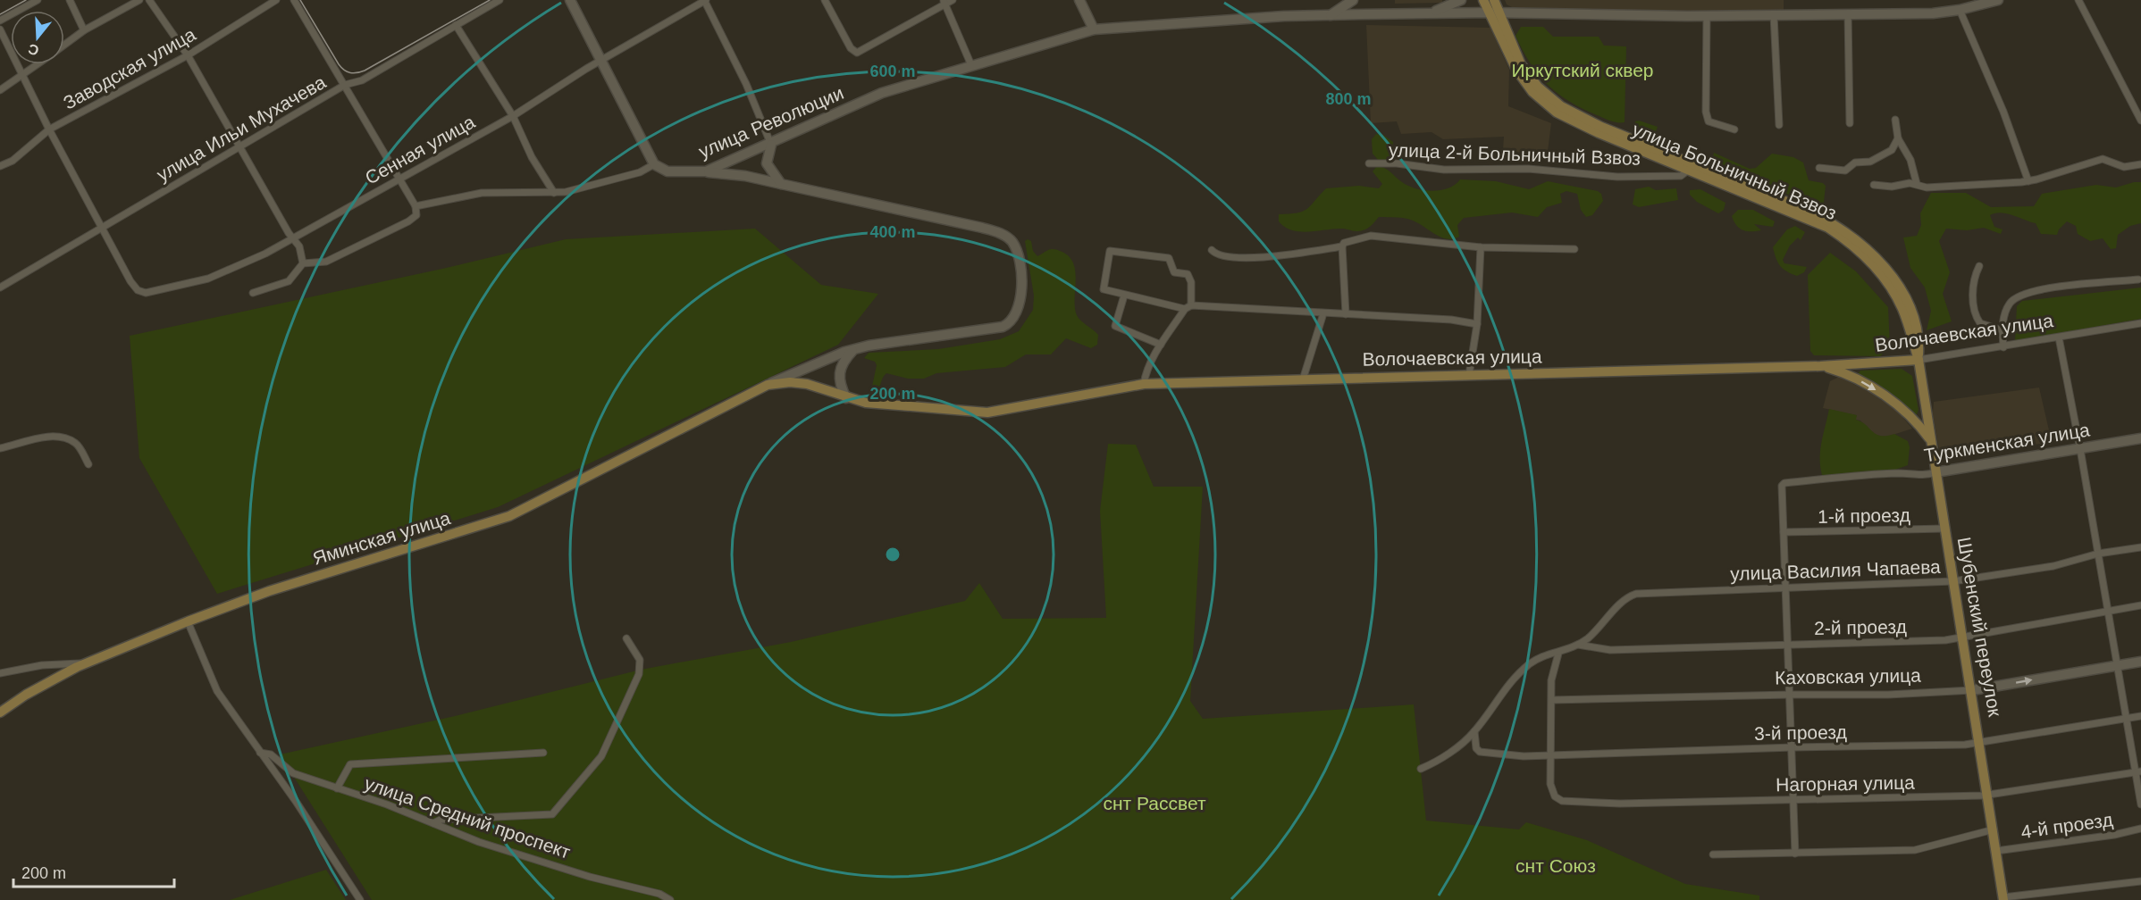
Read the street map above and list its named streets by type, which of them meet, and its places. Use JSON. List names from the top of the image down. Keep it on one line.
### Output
{"streets":{"main road":["улица Революции","улица Больничный Взвоз","Волочаевская улица","Туркменская улица","Яминская улица","Шубенский переулок","Каховская улица"],"street":["Заводская улица","улица Ильи Мухачева","Сенная улица","улица 2-й Больничный Взвоз","1-й проезд","улица Василия Чапаева","2-й проезд","3-й проезд","Нагорная улица","улица Средний проспект","4-й проезд"]},"crossings":[["улица Революции","улица Больничный Взвоз"],["улица Ильи Мухачева","Сенная улица"],["улица 2-й Больничный Взвоз","улица Больничный Взвоз"],["улица Больничный Взвоз","Волочаевская улица"],["улица Больничный Взвоз","Шубенский переулок"],["Волочаевская улица","Яминская улица"],["Волочаевская улица","Шубенский переулок"],["Туркменская улица","1-й проезд"],["Туркменская улица","Шубенский переулок"],["1-й проезд","Шубенский переулок"],["улица Василия Чапаева","Шубенский переулок"],["улица Василия Чапаева","2-й проезд"],["Шубенский переулок","2-й проезд"],["Шубенский переулок","Каховская улица"],["Шубенский переулок","3-й проезд"],["Шубенский переулок","Нагорная улица"],["Шубенский переулок","4-й проезд"],["3-й проезд","Нагорная улица"]],"parks":["Иркутский сквер","снт Рассвет","снт Союз"],"scale_bar":"200 m","north":"bottom","rings":["600 m","800 m","400 m","200 m"]}
